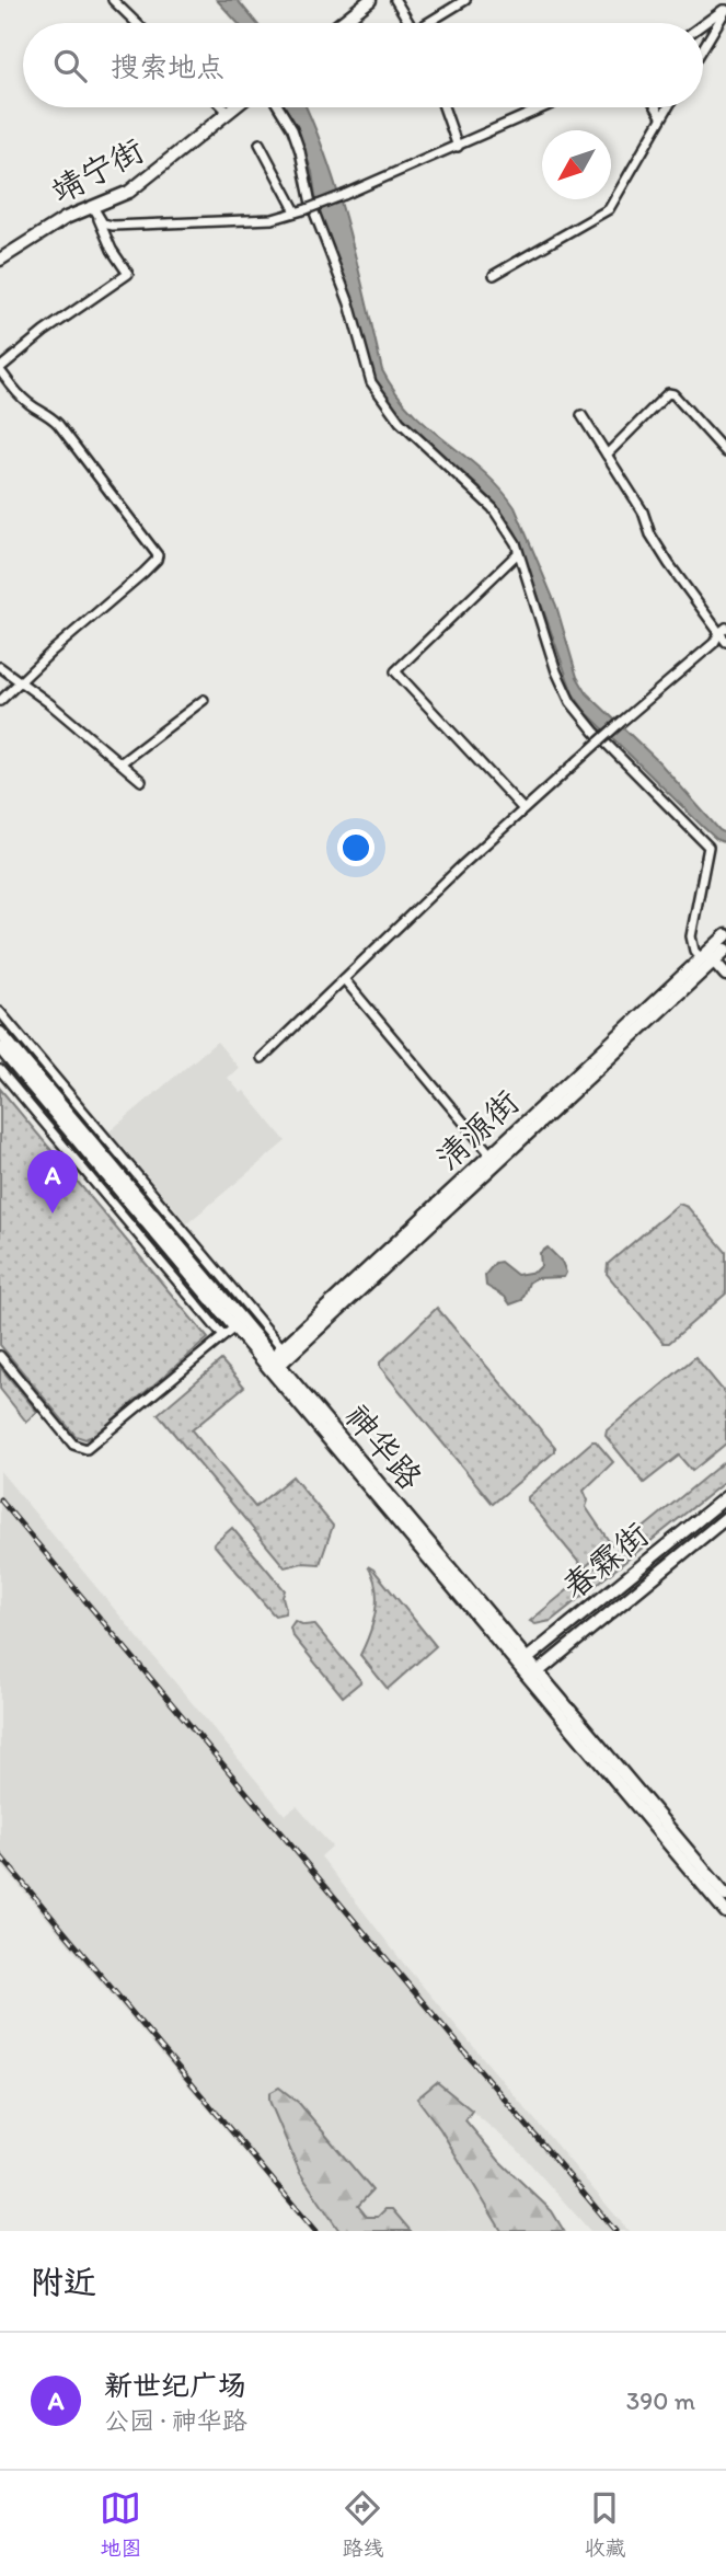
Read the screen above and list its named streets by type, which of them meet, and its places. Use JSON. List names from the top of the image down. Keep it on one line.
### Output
{"streets":{"main road":["靖宁街","清源街","神华路","春霖街"]},"crossings":[["清源街","神华路"],["神华路","春霖街"]],"north":"bottom left","page":{"search":"搜索地点","pins":"A","heading":"附近","list":[{"mark":"A","name":"新世纪广场","note":"公园 · 神华路","value":"390 m"}],"nav":["地图","路线","收藏"]}}
